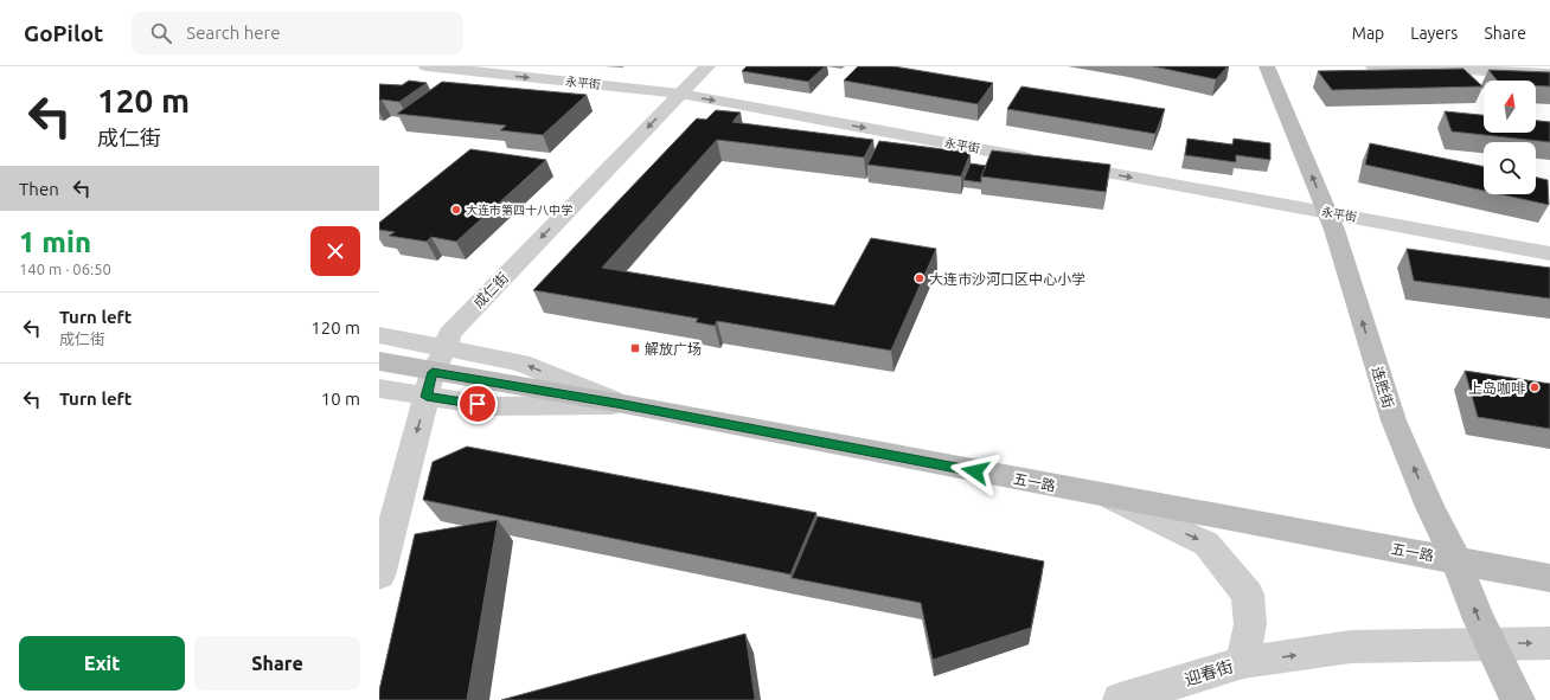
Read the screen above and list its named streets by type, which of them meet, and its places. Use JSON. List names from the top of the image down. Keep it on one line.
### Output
{"streets":{"main road":["连胜街","五一路"],"street":["永平街","成仁街","迎春街"]},"crossings":[["永平街","成仁街"],["永平街","连胜街"],["连胜街","五一路"],["连胜街","迎春街"]],"one_way":["永平街","成仁街","连胜街","迎春街"],"places":{"other":["大连市第四十八中学","大连市沙河口区中心小学","上岛咖啡"],"transit":["解放广场"]},"north":"top","page":{"header":"GoPilot","search":"Search here","nav":["Map","Layers","Share"],"turn":["120 m","成仁街"],"then":"Then","heading":["1 min","140 m · 06:50"],"list":[{"name":"Turn left","note":"成仁街","value":"120 m"},{"name":"Turn left","value":"10 m"}],"buttons":["Exit","Share"]}}
